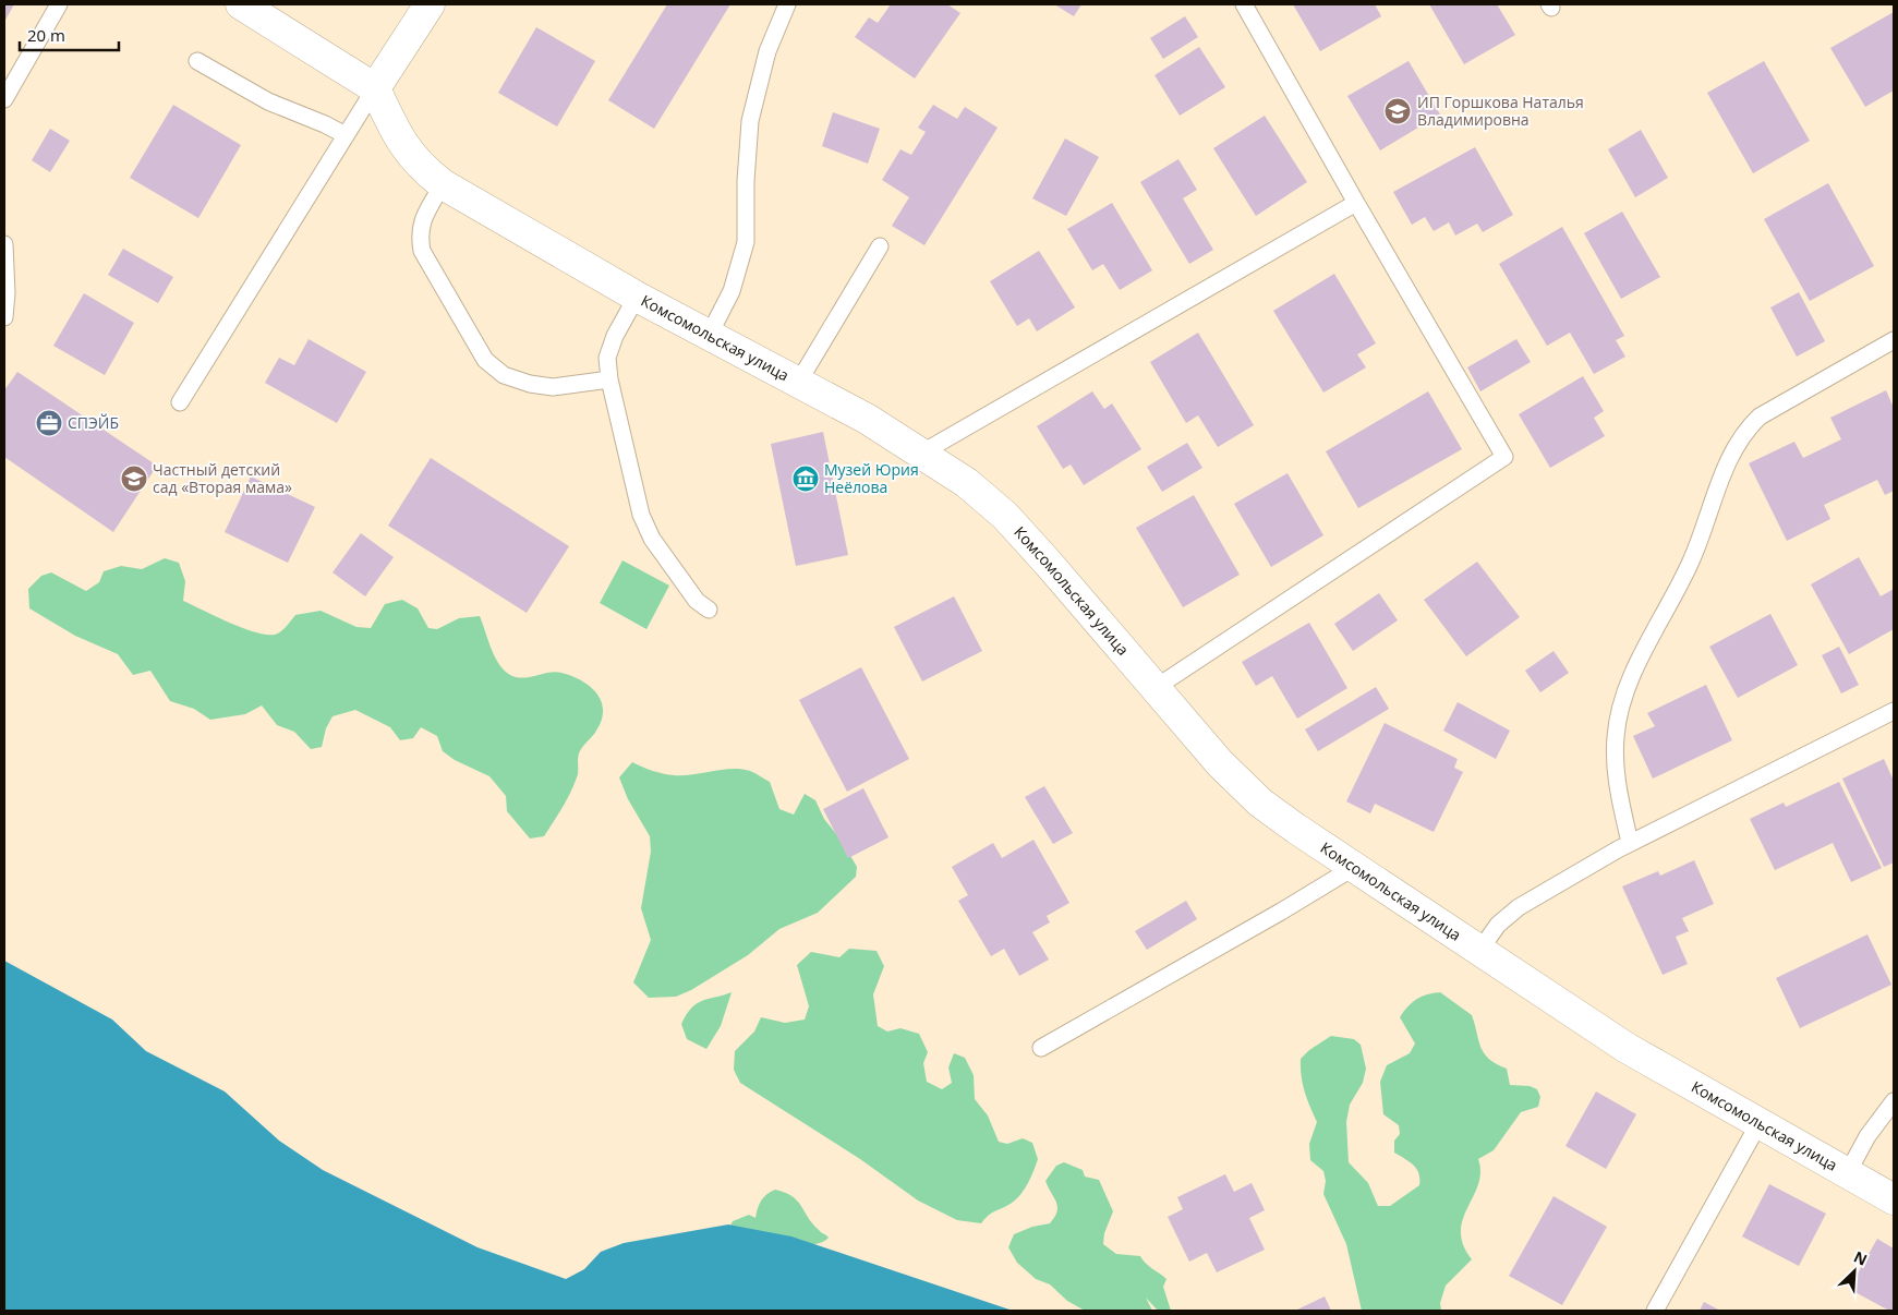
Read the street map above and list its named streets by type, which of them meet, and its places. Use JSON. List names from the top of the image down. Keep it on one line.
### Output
{"streets":{"street":["Комсомольская улица"]},"places":{"school or university":["ИП Горшкова Наталья Владимировна","Частный детский сад «Вторая мама»"],"office":["СПЭЙБ"],"museum":["Музей Юрия Неёлова"]},"scale_bar":"20 m","north":"top right"}
